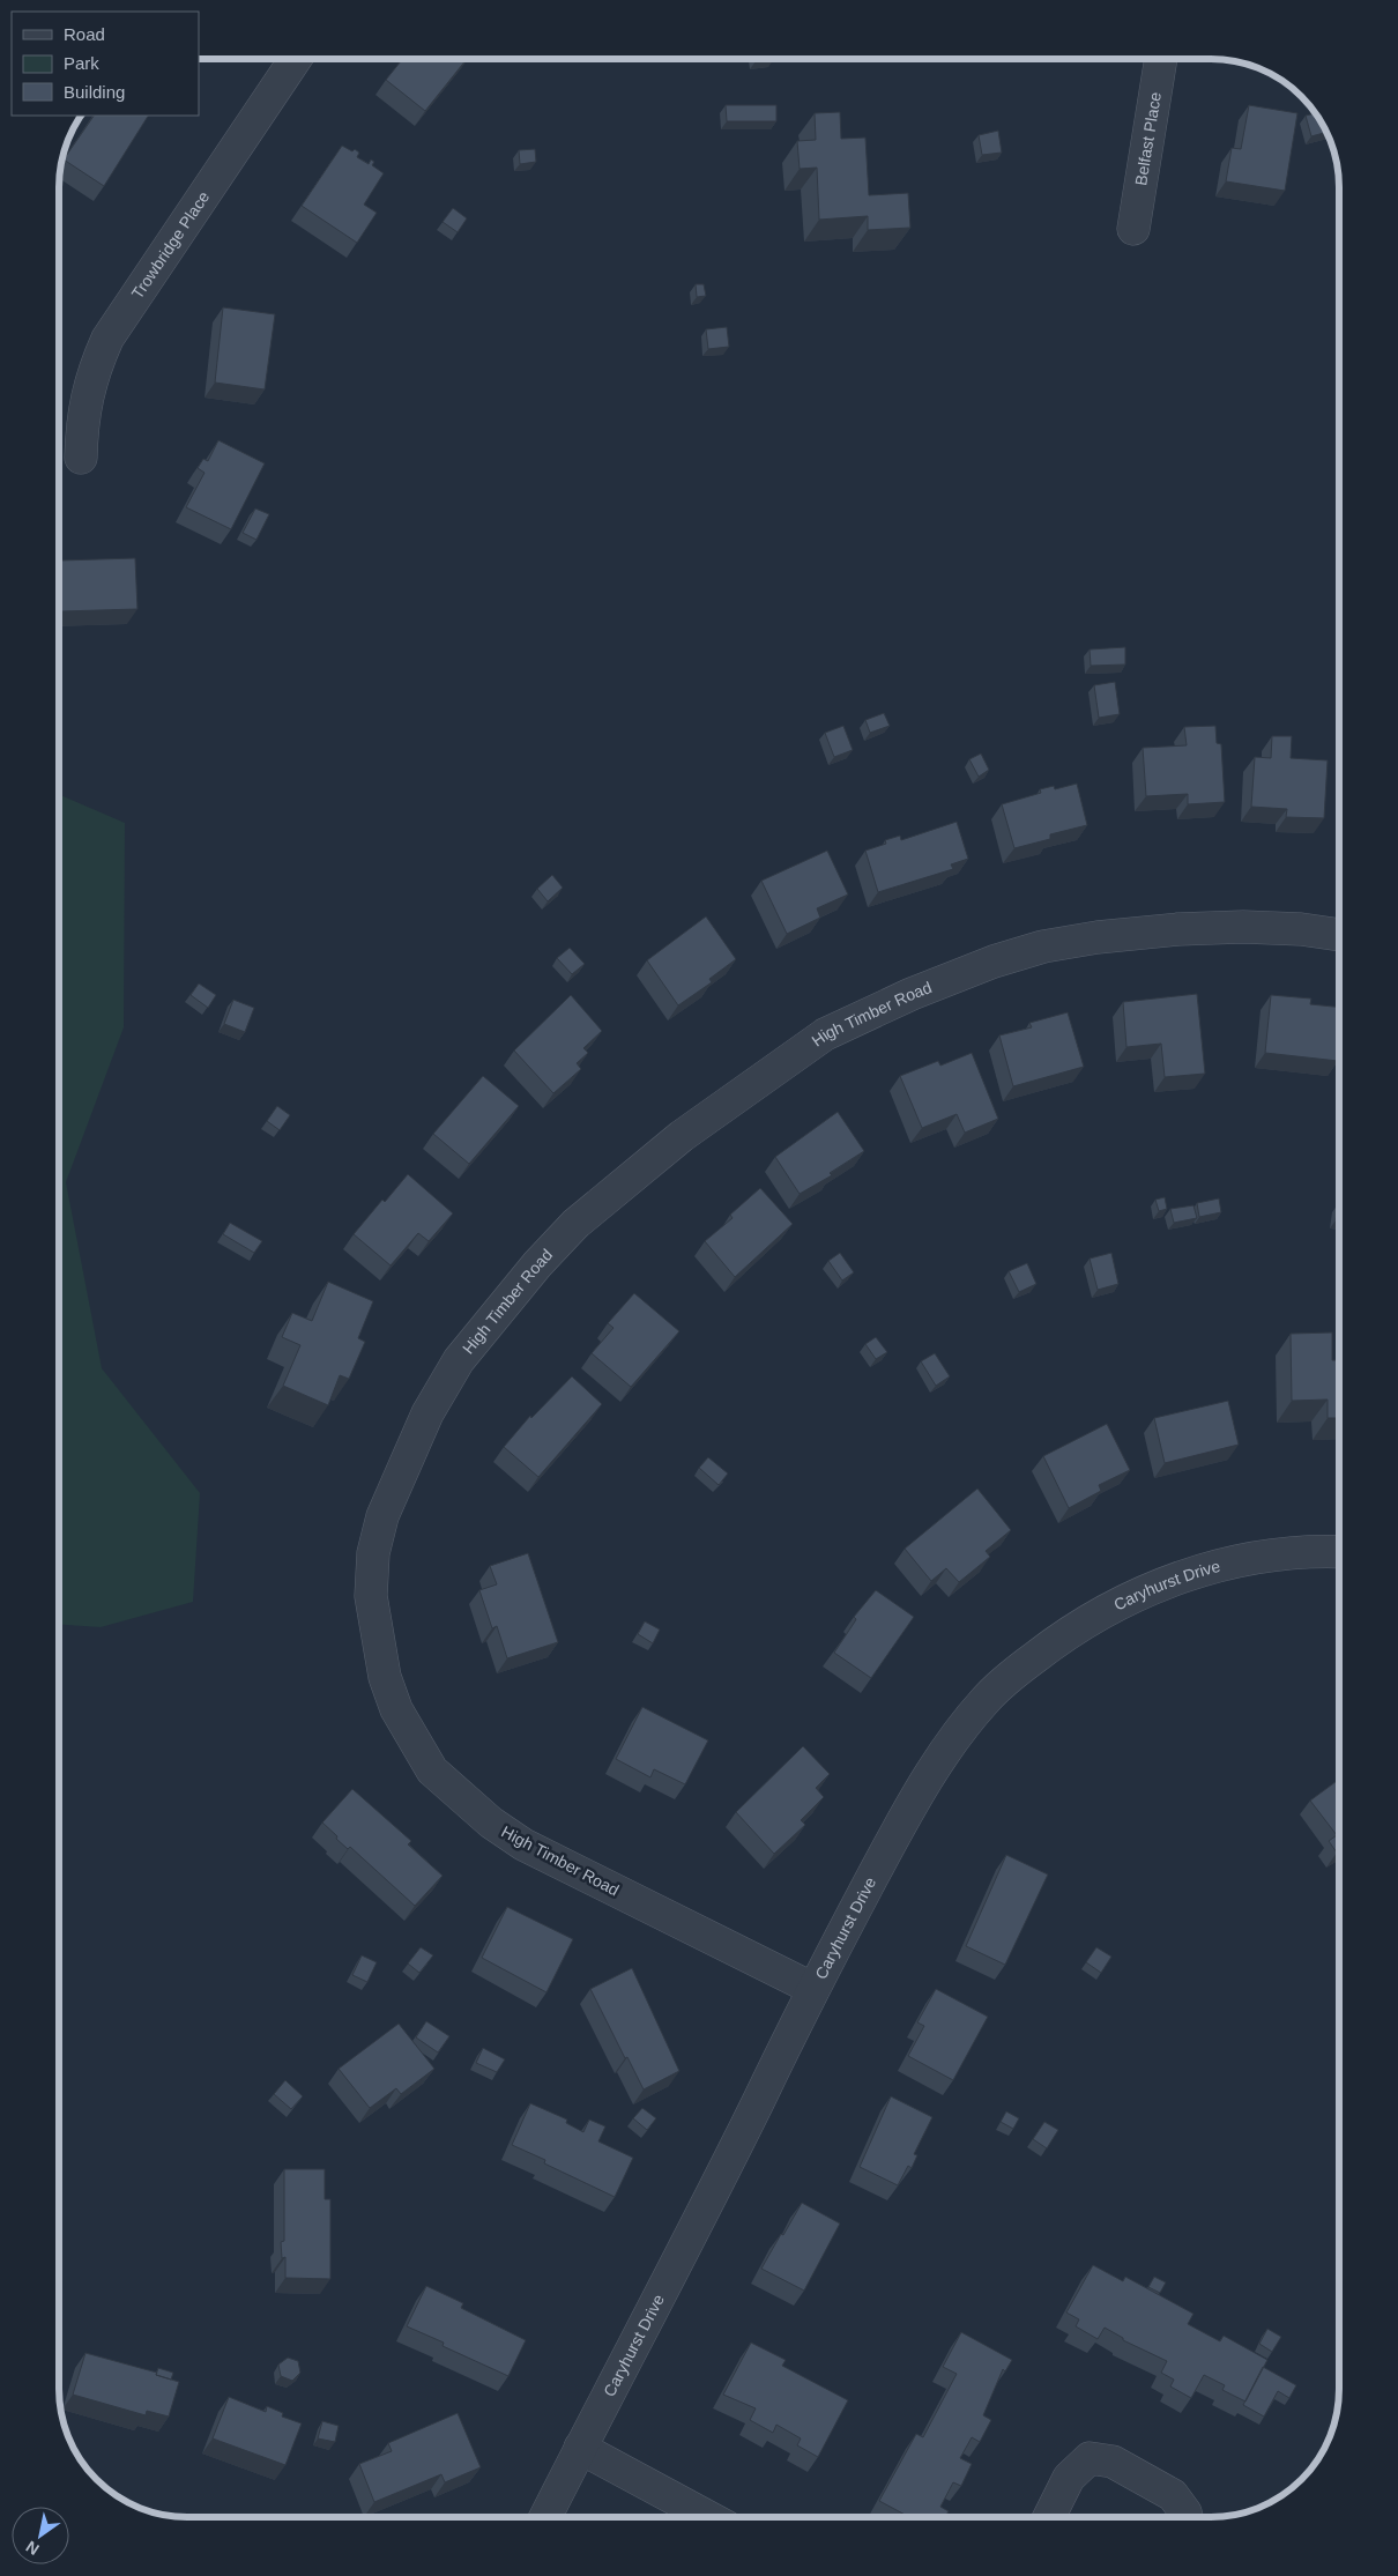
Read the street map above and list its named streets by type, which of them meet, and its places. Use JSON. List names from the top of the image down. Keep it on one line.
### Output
{"streets":{"street":["Belfast Place","Trowbridge Place","High Timber Road","Caryhurst Drive"]},"crossings":[["High Timber Road","Caryhurst Drive"]],"legend":["Road","Park","Building"],"north":"bottom left"}
